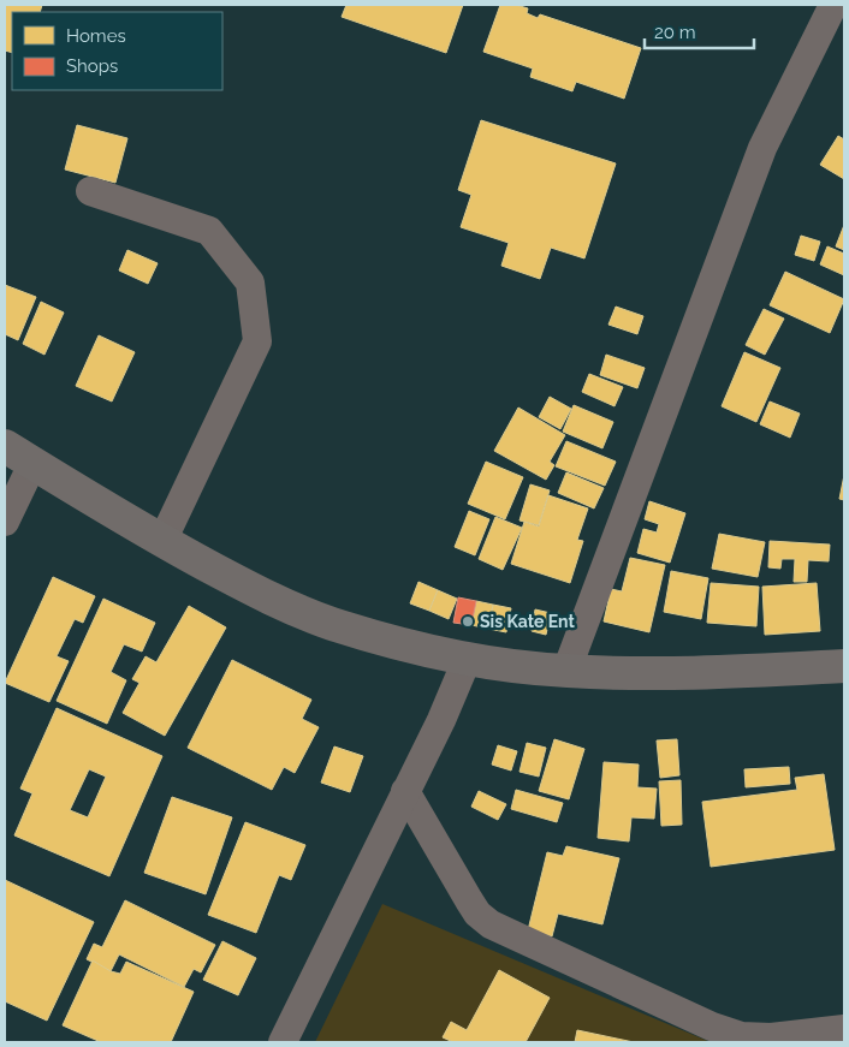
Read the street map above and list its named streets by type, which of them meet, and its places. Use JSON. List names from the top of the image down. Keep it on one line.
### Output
{"places":["Sis Kate Ent"],"legend":["Homes","Shops"],"scale_bar":"20 m"}
